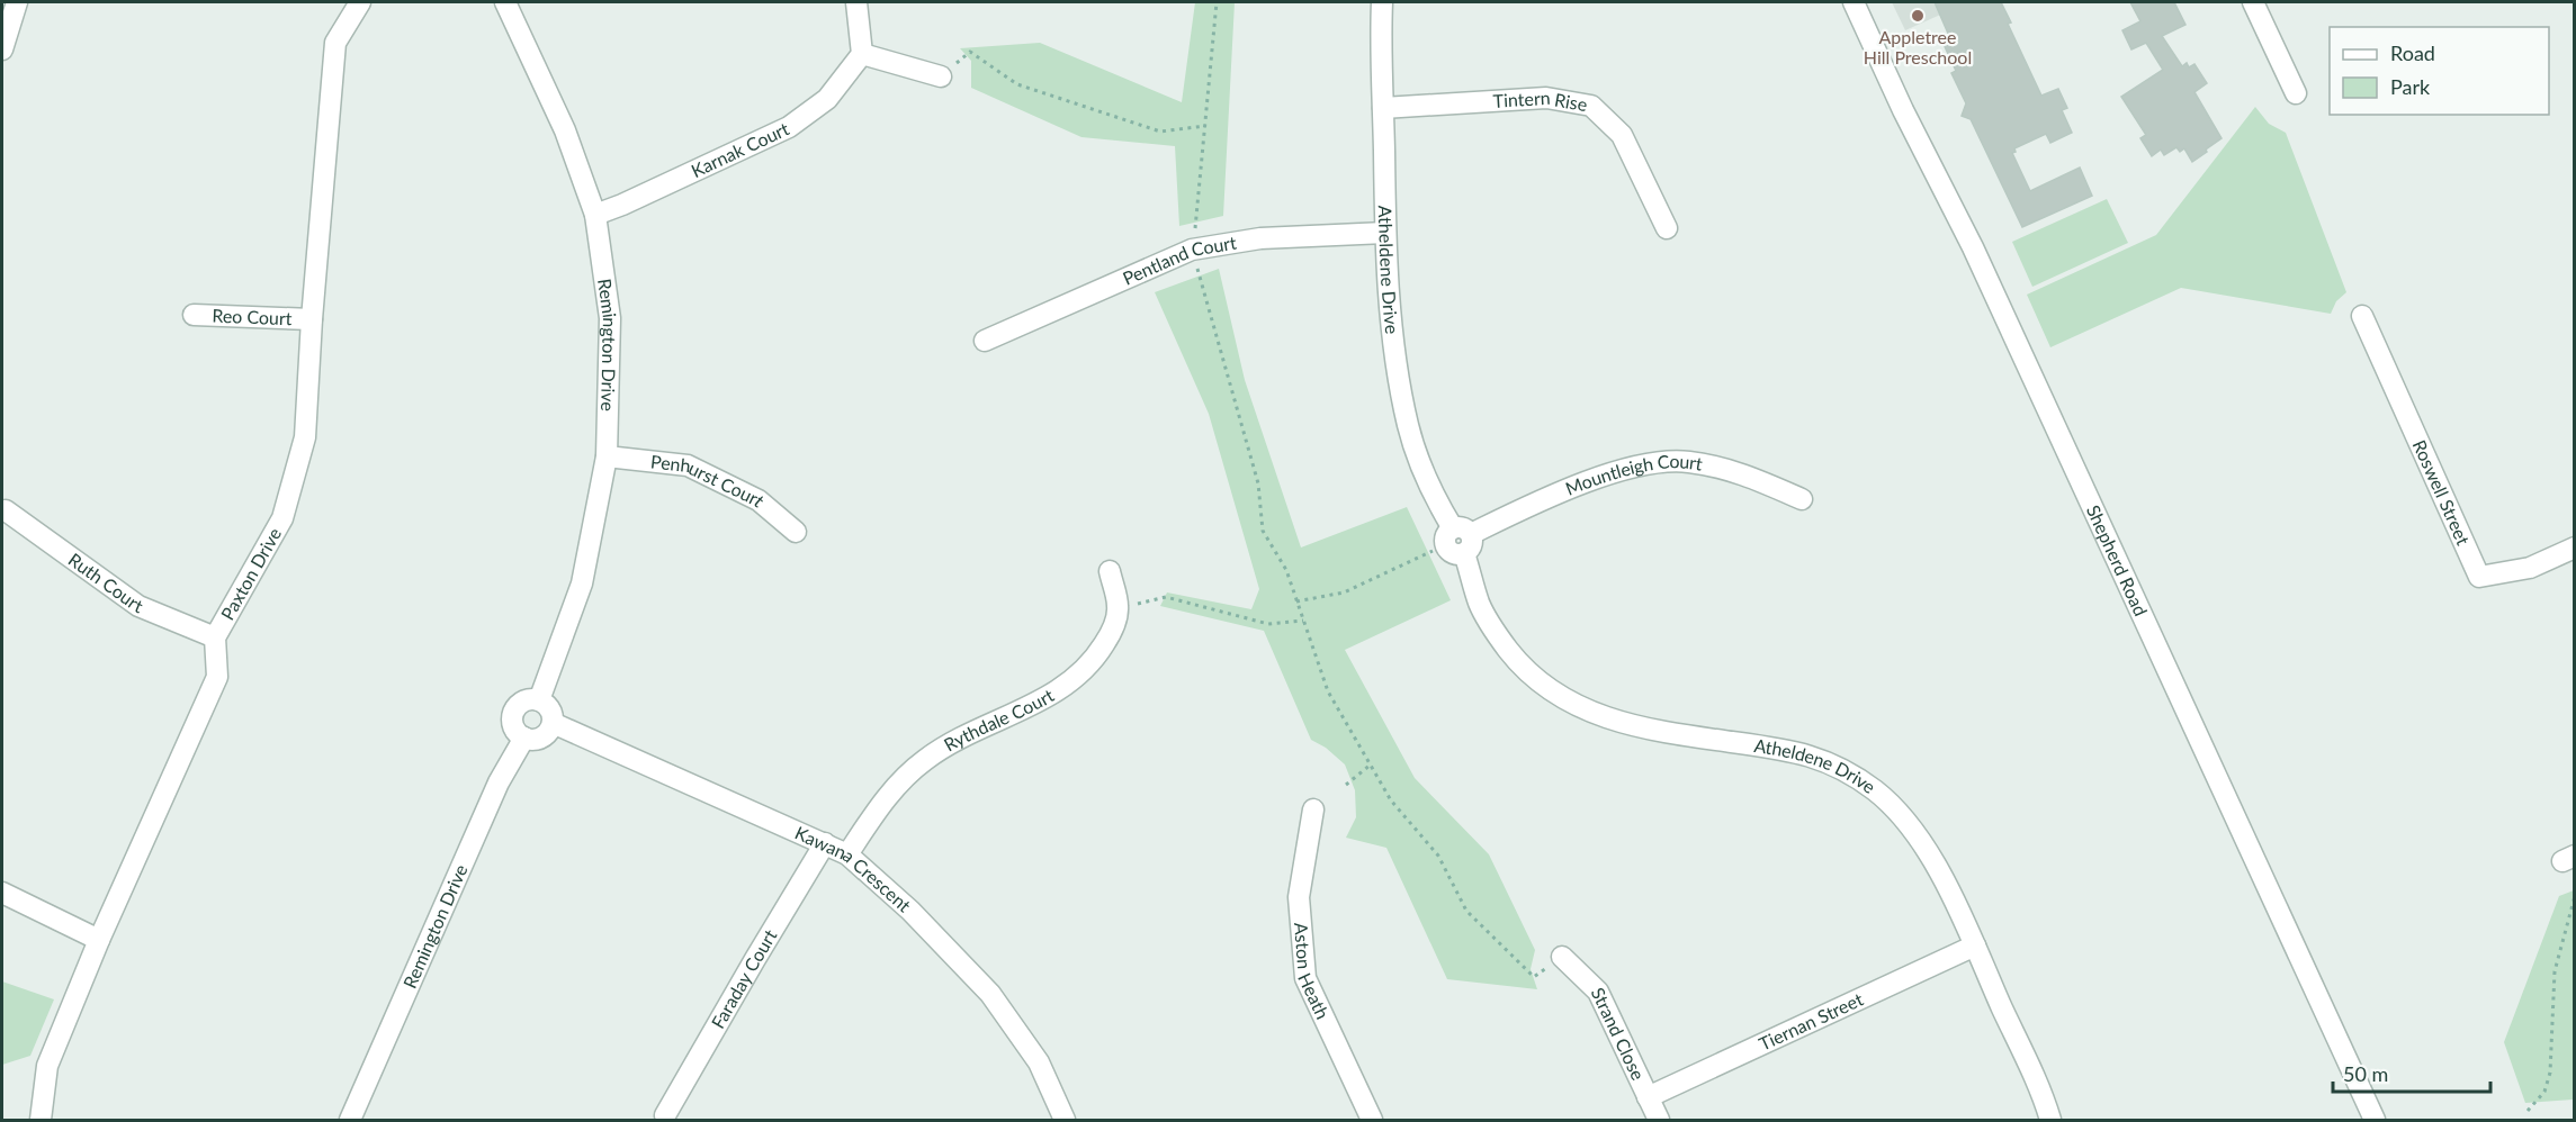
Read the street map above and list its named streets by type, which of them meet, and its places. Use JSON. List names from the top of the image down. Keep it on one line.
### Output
{"streets":{"street":["Tintern Rise","Karnak Court","Pentland Court","Atheldene Drive","Reo Court","Remington Drive","Mountleigh Court","Penhurst Court","Roswell Street","Shepherd Road","Paxton Drive","Ruth Court","Rythdale Court","Kawana Crescent","Aston Heath","Faraday Court","Tiernan Street","Strand Close"]},"crossings":[["Tintern Rise","Atheldene Drive"],["Karnak Court","Remington Drive"],["Pentland Court","Atheldene Drive"],["Atheldene Drive","Mountleigh Court"],["Atheldene Drive","Tiernan Street"],["Reo Court","Paxton Drive"],["Remington Drive","Penhurst Court"],["Remington Drive","Kawana Crescent"],["Paxton Drive","Ruth Court"],["Rythdale Court","Kawana Crescent"],["Kawana Crescent","Faraday Court"],["Tiernan Street","Strand Close"]],"places":["Appletree Hill Preschool"],"legend":["Road","Park"],"scale_bar":"50 m"}
